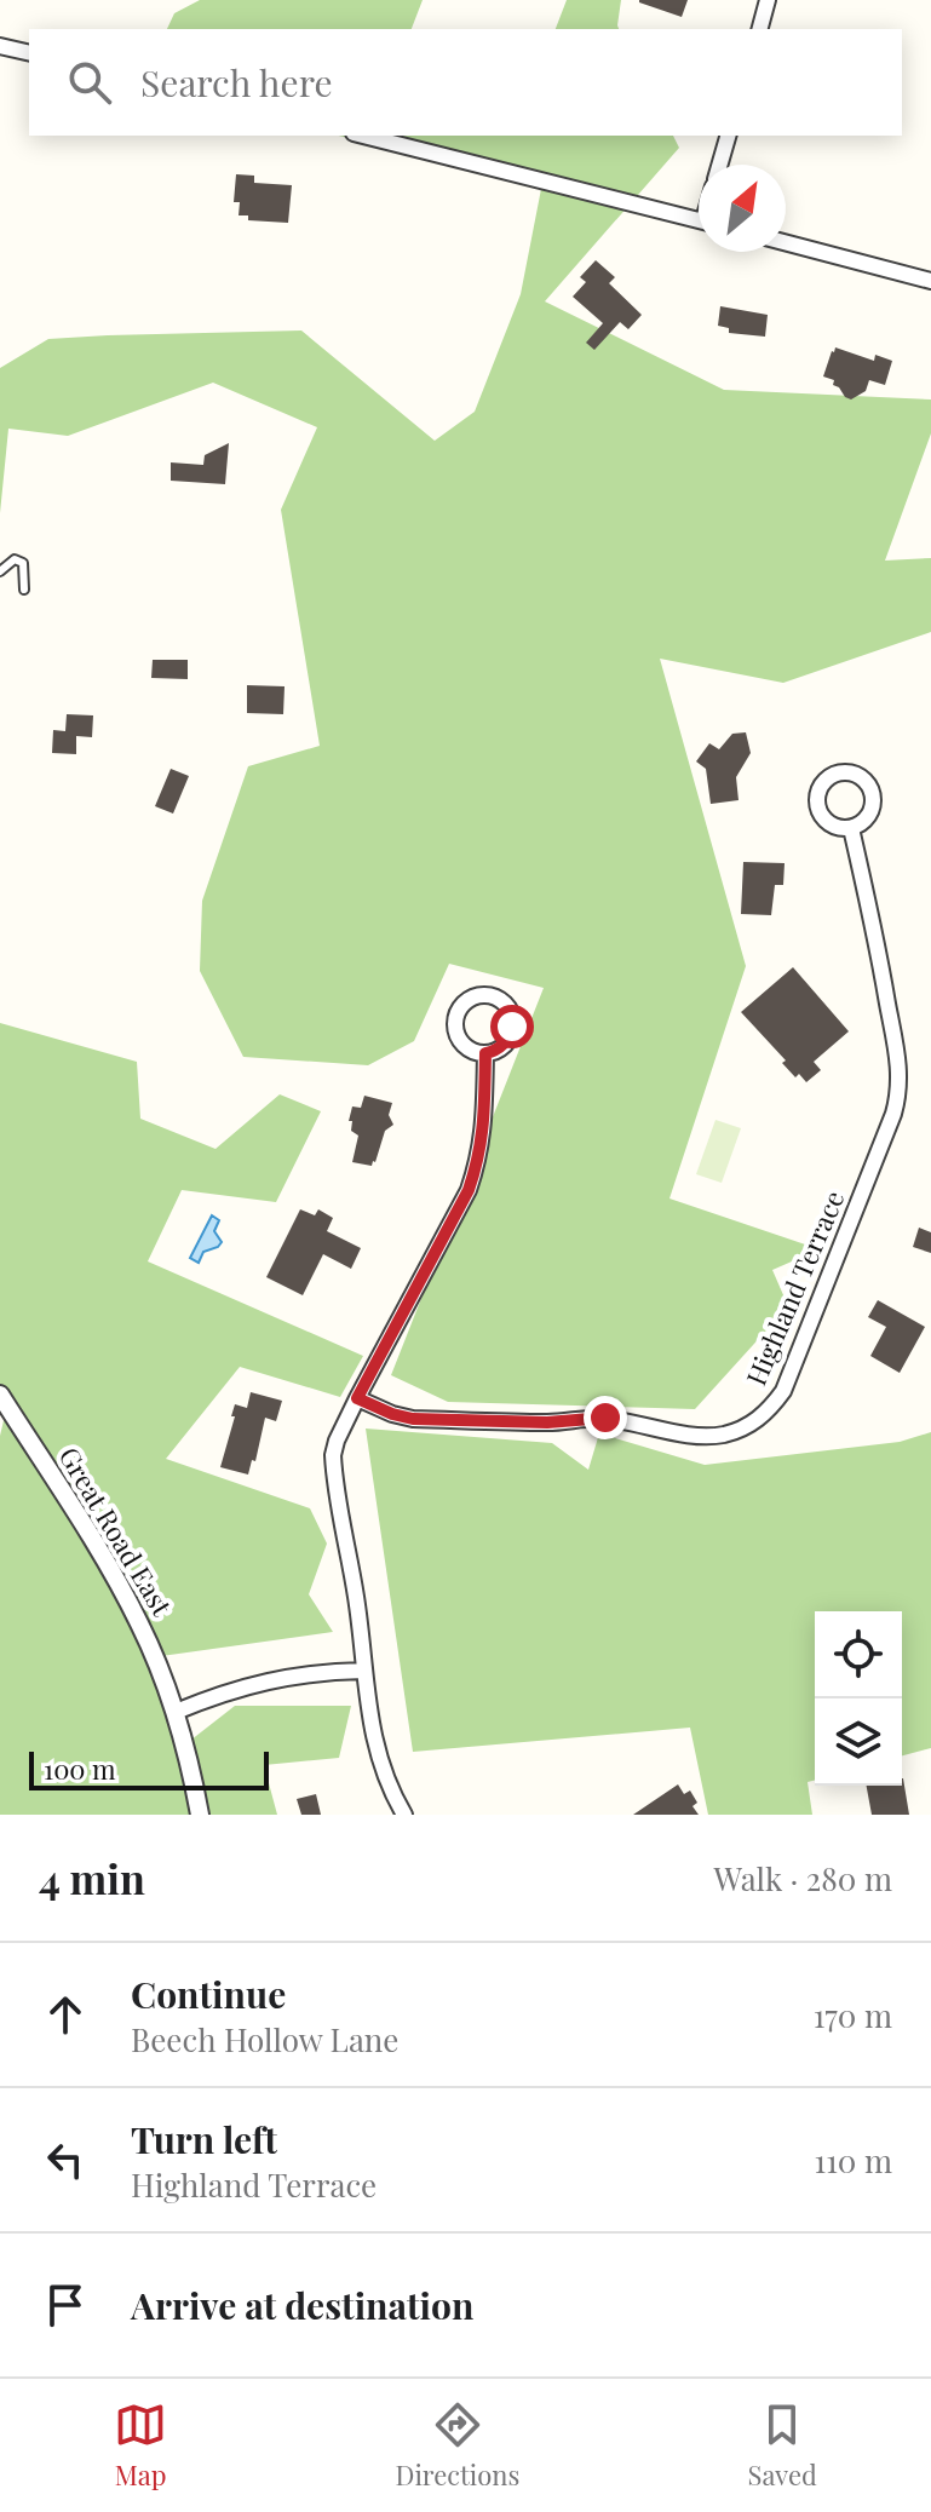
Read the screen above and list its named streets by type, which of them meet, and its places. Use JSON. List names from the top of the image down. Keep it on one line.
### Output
{"streets":{"street":["Highland Terrace","Great Road East"]},"scale_bar":"100 m","north":"top right","page":{"search":"Search here","scale":"100 m","heading":["4 min","Walk · 280 m"],"list":[["Continue","Beech Hollow Lane","170 m"],["Turn left","Highland Terrace","110 m"],"Arrive at destination"],"nav":["Map","Directions","Saved"]}}
